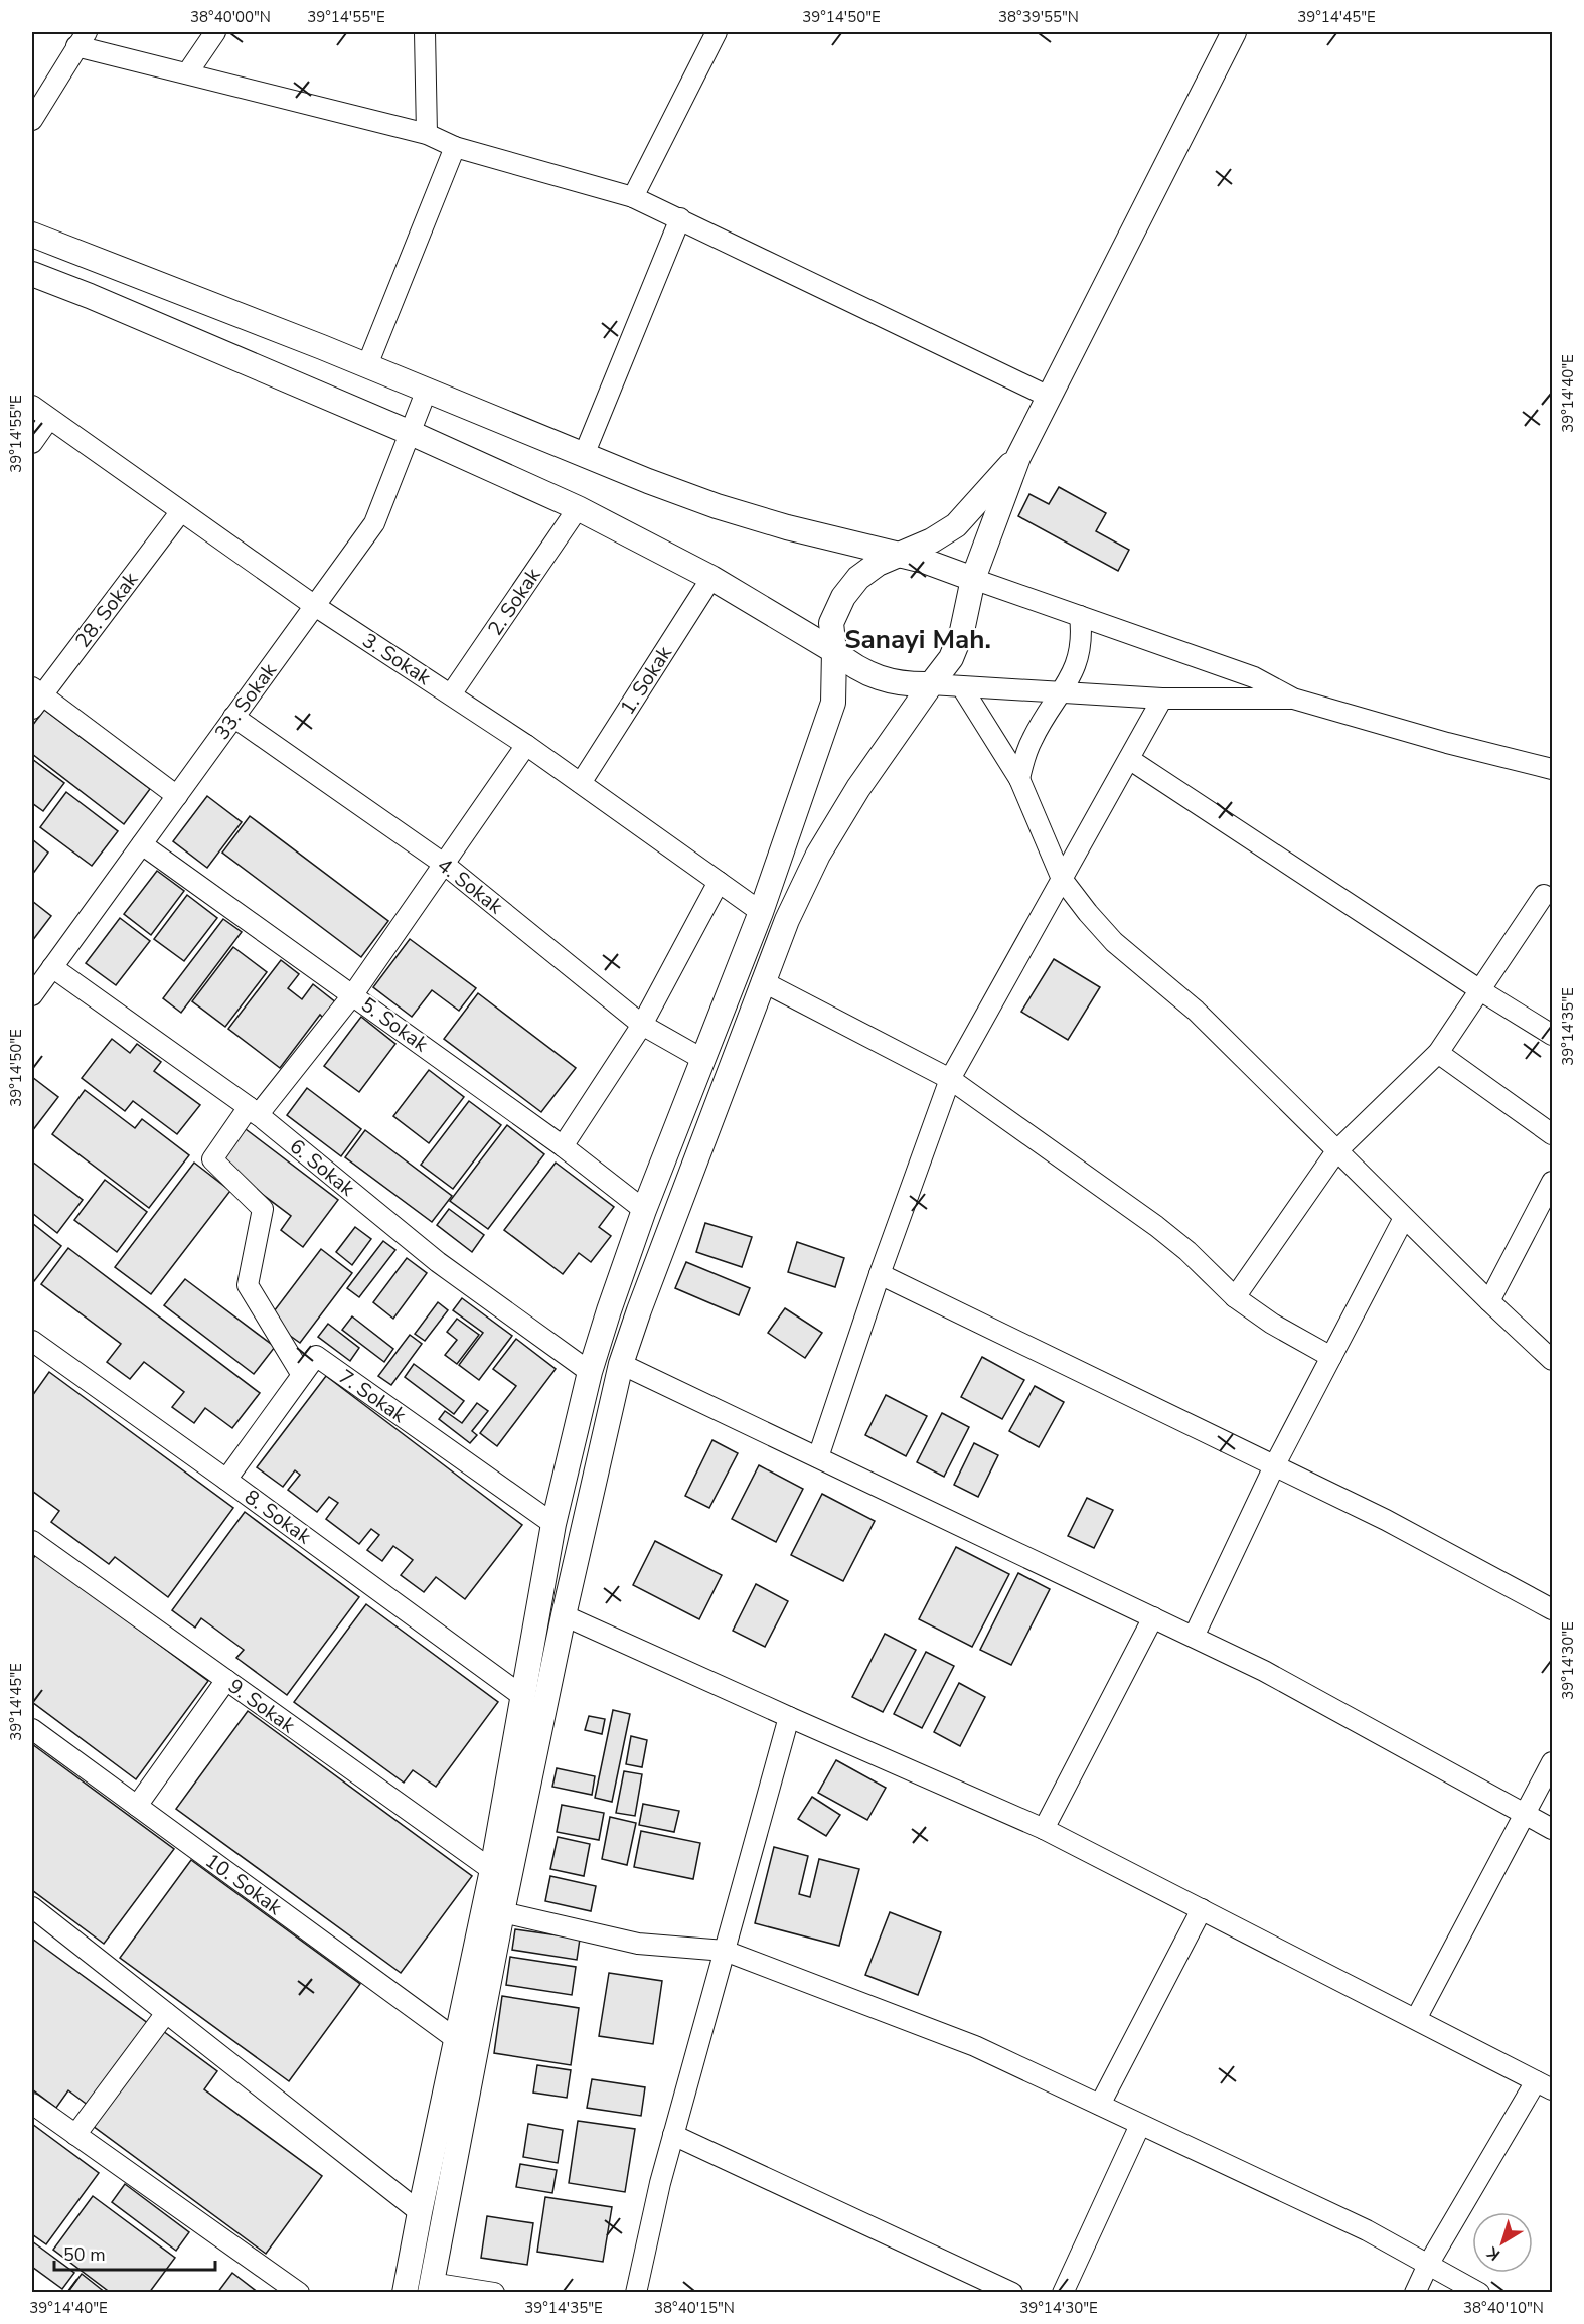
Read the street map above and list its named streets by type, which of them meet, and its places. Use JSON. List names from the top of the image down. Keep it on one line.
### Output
{"streets":{"street":["2. Sokak","28. Sokak","3. Sokak","1. Sokak","33. Sokak","4. Sokak","5. Sokak","6. Sokak","7. Sokak","8. Sokak","9. Sokak","10. Sokak"]},"crossings":[["2. Sokak","3. Sokak"],["28. Sokak","3. Sokak"],["3. Sokak","1. Sokak"],["3. Sokak","33. Sokak"],["33. Sokak","4. Sokak"],["33. Sokak","5. Sokak"],["33. Sokak","6. Sokak"],["7. Sokak","8. Sokak"]],"districts":["Sanayi Mah."],"scale_bar":"50 m","north":"bottom left","coordinates":["38°40'00\"N","39°14'55\"E","39°14'50\"E","38°39'55\"N","39°14'45\"E","39°14'40\"E","39°14'35\"E","39°14'30\"E","38°40'15\"N","38°40'10\"N"]}
